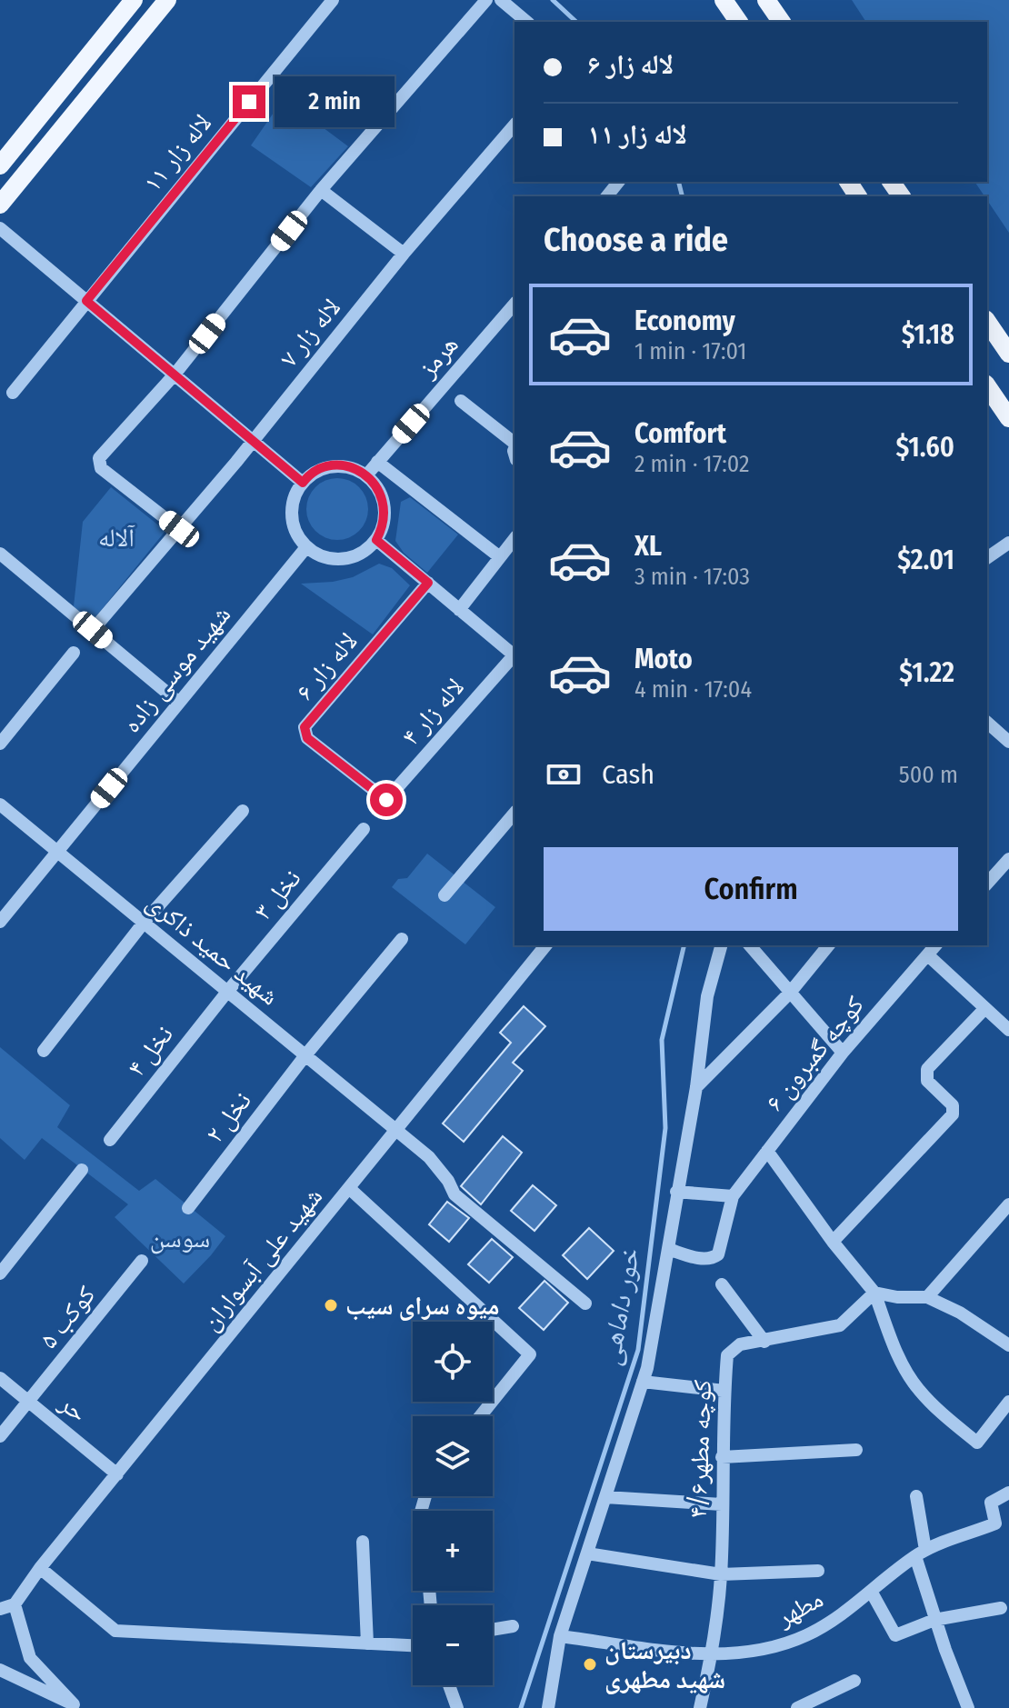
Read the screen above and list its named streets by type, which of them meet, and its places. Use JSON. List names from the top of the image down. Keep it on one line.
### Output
{"streets":{"street":["لاله زار ۱۱","لاله زار ۷","هرمز","لاله زار ۶","شهید موسی زاده","لاله زار ۴","نخل ۳","شهید حمید ذاکری","نخل ۴","کوچه گمبرون ۶","نخل ۲","شهید علی آبسواران","کوکب ۵","حر","کوچه مطهر۴/۶","مطهر"]},"crossings":[["هرمز","شهید موسی زاده"],["لاله زار ۶","لاله زار ۴"],["شهید موسی زاده","شهید حمید ذاکری"],["نخل ۳","شهید حمید ذاکری"],["نخل ۳","نخل ۴"],["شهید حمید ذاکری","نخل ۴"],["شهید حمید ذاکری","نخل ۲"],["شهید حمید ذاکری","شهید علی آبسواران"],["شهید علی آبسواران","حر"],["کوکب ۵","حر"],["کوچه مطهر۴/۶","مطهر"]],"water":["خور داماهی"],"parks":["آلاله","سوسن"],"places":["میوه سرای سیب","دبیرستان شهید مطهری"],"page":{"banner":["لاله زار ۶","لاله زار ۱۱"],"bubble":"2 min","heading":"Choose a ride","list":[{"name":"Economy","note":"1 min · 17:01","value":"$1.18"},{"name":"Comfort","note":"2 min · 17:02","value":"$1.60"},{"name":"XL","note":"3 min · 17:03","value":"$2.01"},{"name":"Moto","note":"4 min · 17:04","value":"$1.22"}],"pay":["Cash","500 m"],"buttons":"Confirm","map_buttons":["+","−"]}}
